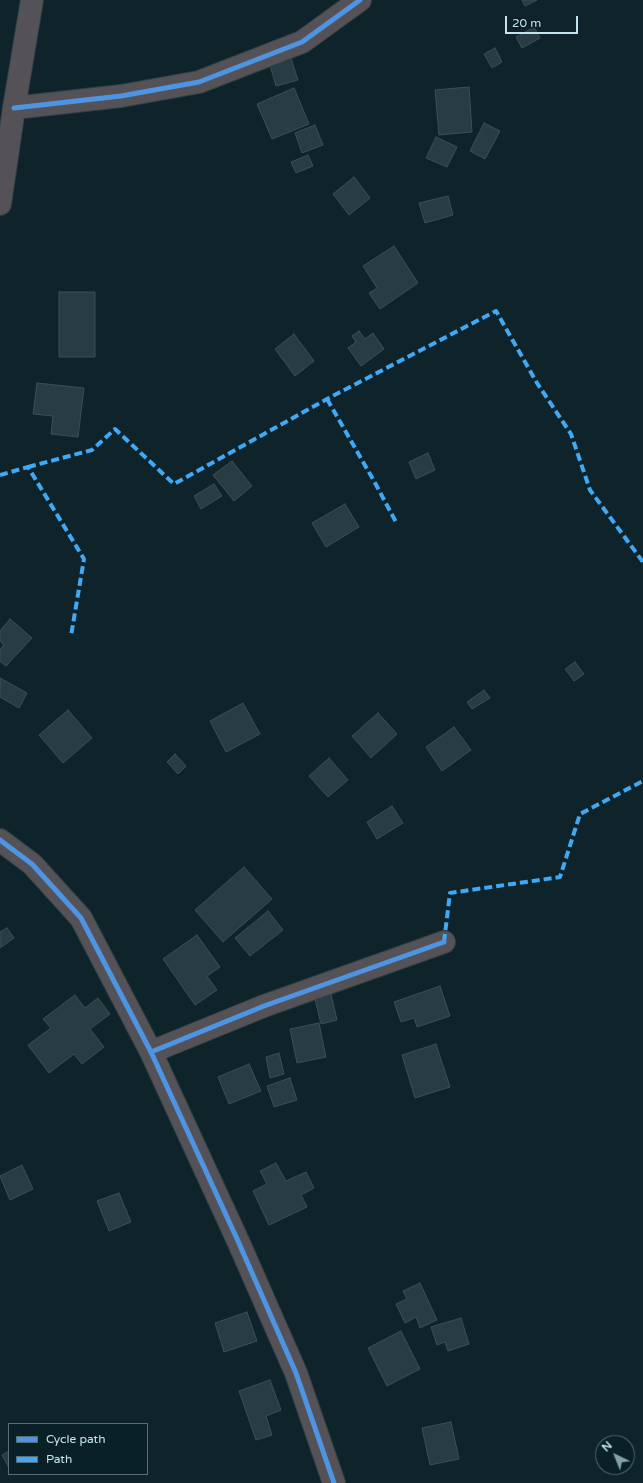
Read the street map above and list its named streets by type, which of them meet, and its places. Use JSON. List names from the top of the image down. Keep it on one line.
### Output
{"legend":["Cycle path","Path"],"scale_bar":"20 m","north":"top left"}
